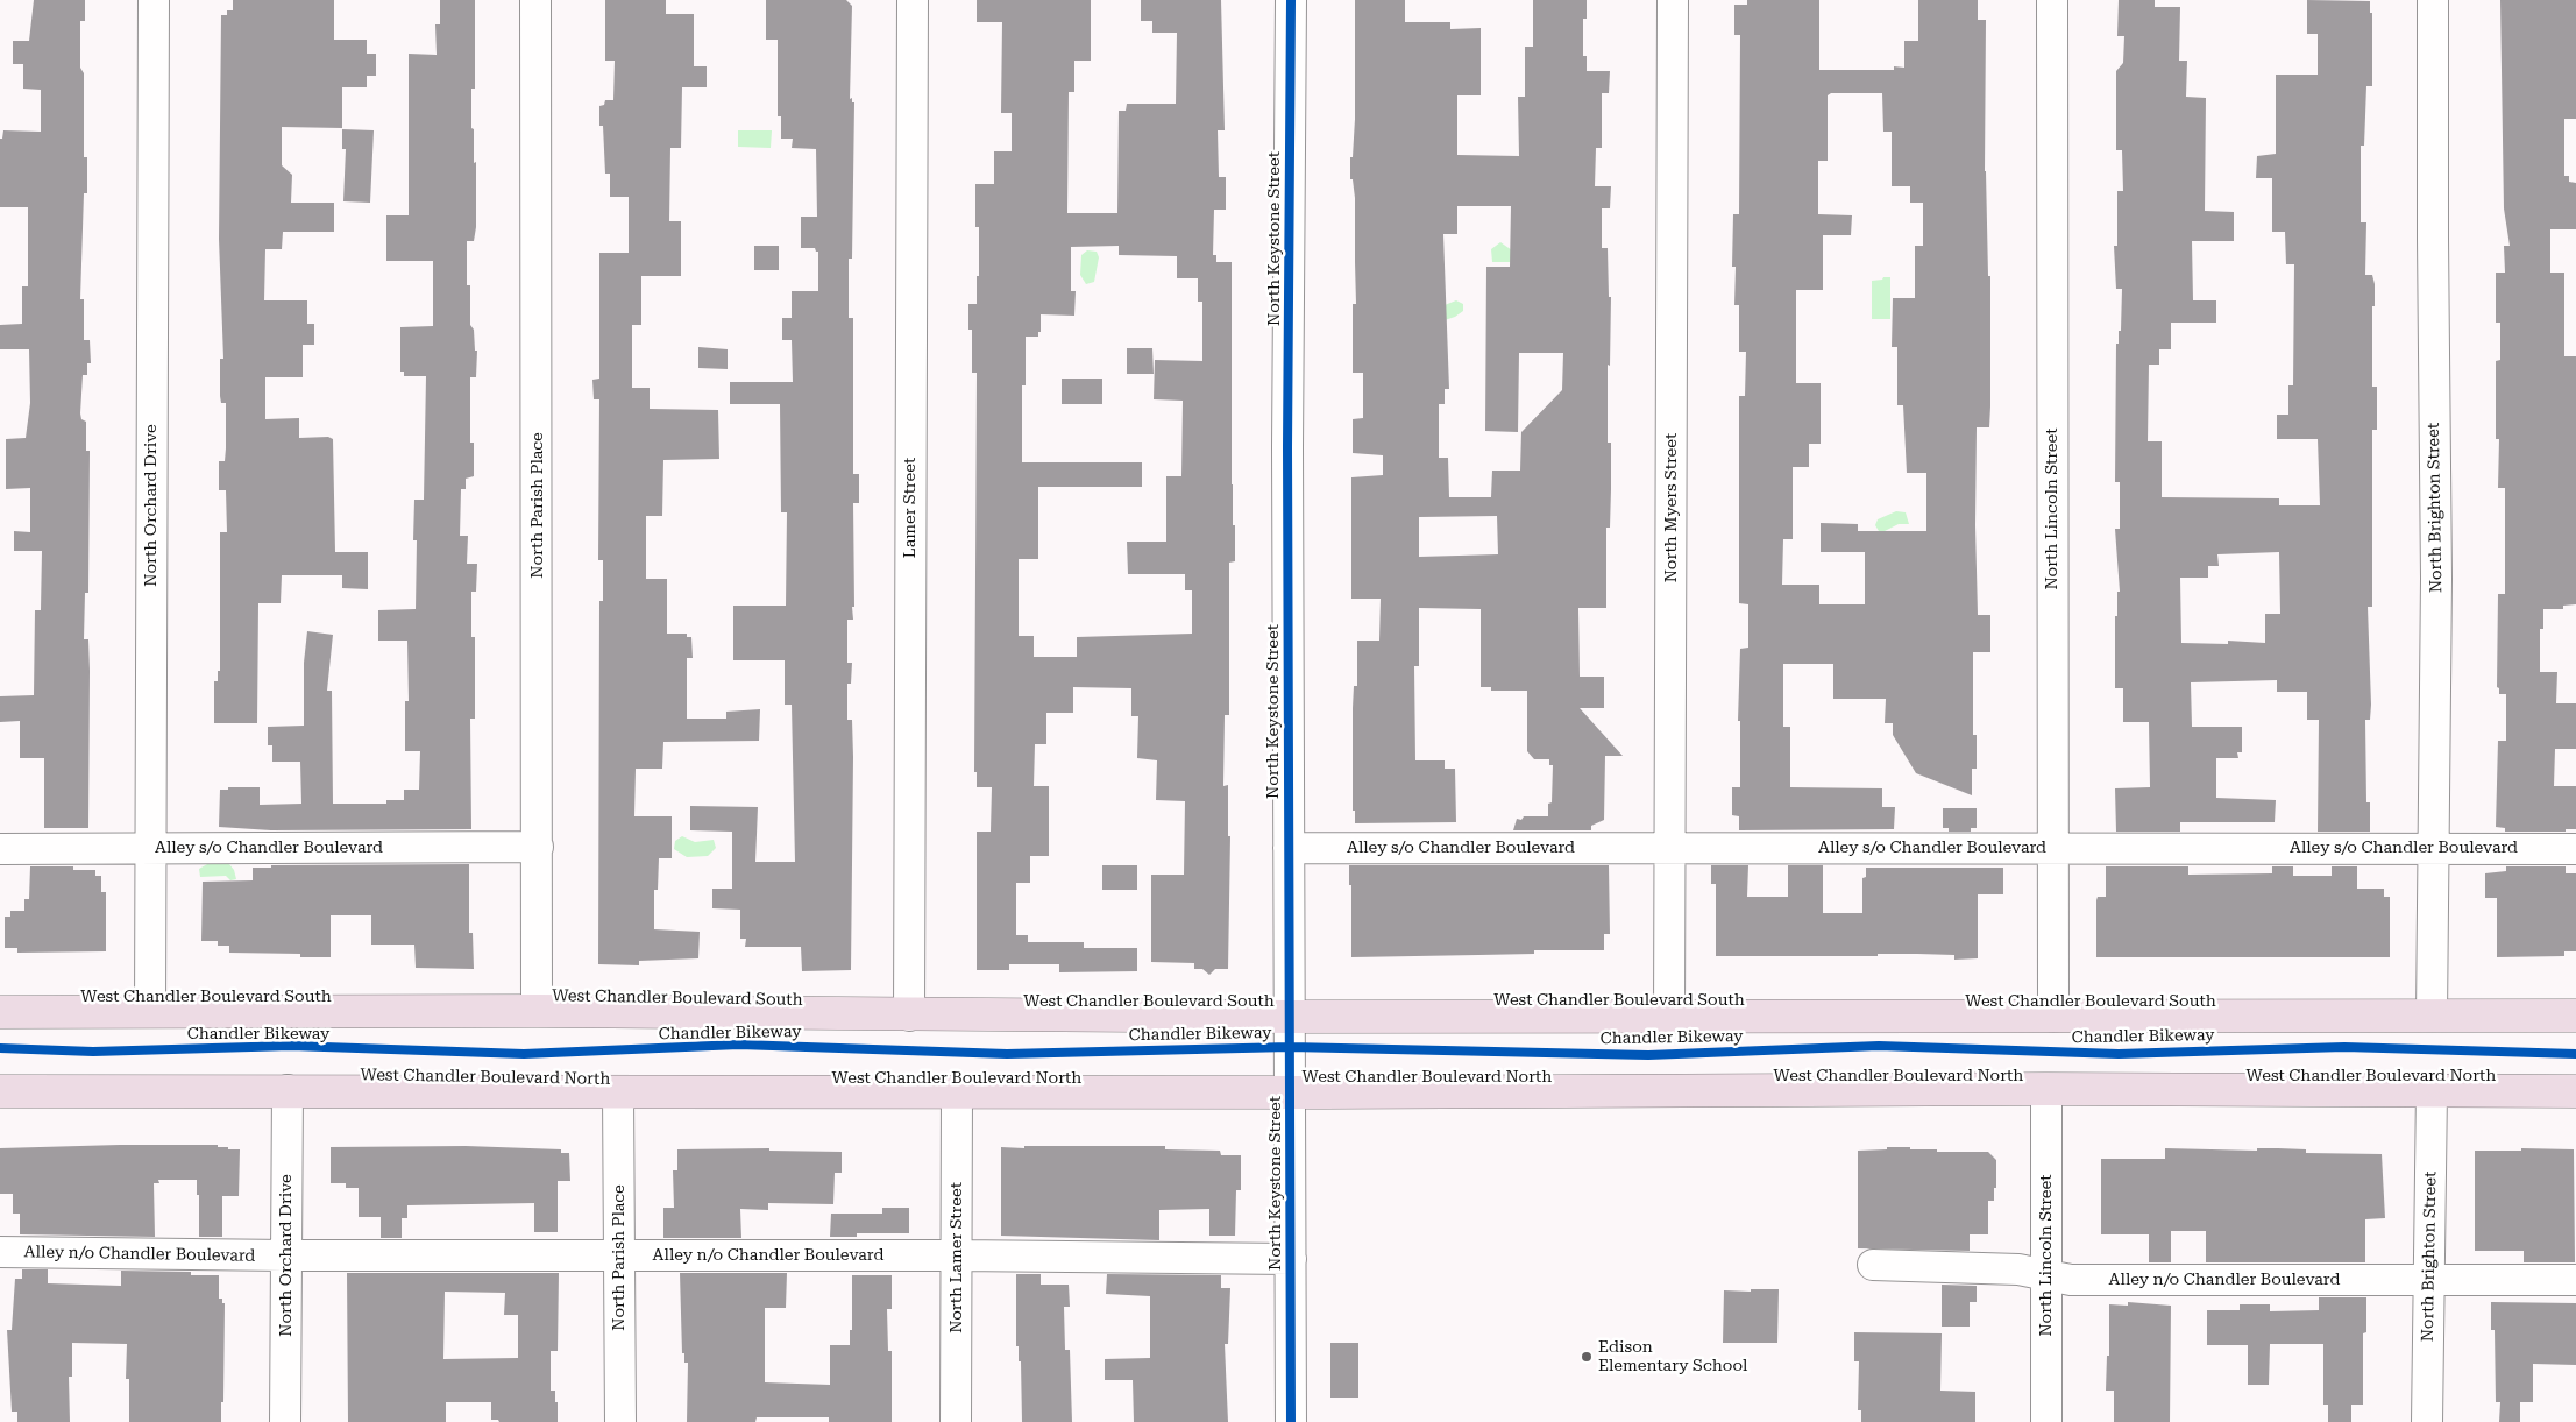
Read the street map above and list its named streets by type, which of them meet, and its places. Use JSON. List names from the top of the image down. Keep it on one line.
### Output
{"streets":{"main road":["West Chandler Boulevard South","West Chandler Boulevard North"],"street":["North Keystone Street","North Orchard Drive","North Parish Place","Lamer Street","North Myers Street","North Brighton Street","North Lincoln Street","Alley s/o Chandler Boulevard","Alley n/o Chandler Boulevard","North Lamer Street"],"cycle path":["Chandler Bikeway"]},"crossings":[["North Keystone Street","Alley s/o Chandler Boulevard"],["North Keystone Street","West Chandler Boulevard South"],["North Keystone Street","West Chandler Boulevard North"],["North Keystone Street","Alley n/o Chandler Boulevard"],["North Orchard Drive","Alley s/o Chandler Boulevard"],["North Orchard Drive","West Chandler Boulevard South"],["North Orchard Drive","West Chandler Boulevard North"],["North Orchard Drive","Alley n/o Chandler Boulevard"],["North Parish Place","Alley s/o Chandler Boulevard"],["North Parish Place","West Chandler Boulevard South"],["North Parish Place","West Chandler Boulevard North"],["North Parish Place","Alley n/o Chandler Boulevard"],["Lamer Street","West Chandler Boulevard South"],["North Myers Street","Alley s/o Chandler Boulevard"],["North Myers Street","West Chandler Boulevard South"],["North Brighton Street","Alley s/o Chandler Boulevard"],["North Brighton Street","West Chandler Boulevard South"],["North Brighton Street","West Chandler Boulevard North"],["North Brighton Street","Alley n/o Chandler Boulevard"],["North Lincoln Street","Alley s/o Chandler Boulevard"],["North Lincoln Street","West Chandler Boulevard South"],["North Lincoln Street","West Chandler Boulevard North"],["North Lincoln Street","Alley n/o Chandler Boulevard"],["West Chandler Boulevard North","North Lamer Street"],["Alley n/o Chandler Boulevard","North Lamer Street"]],"places":["Edison Elementary School"]}
